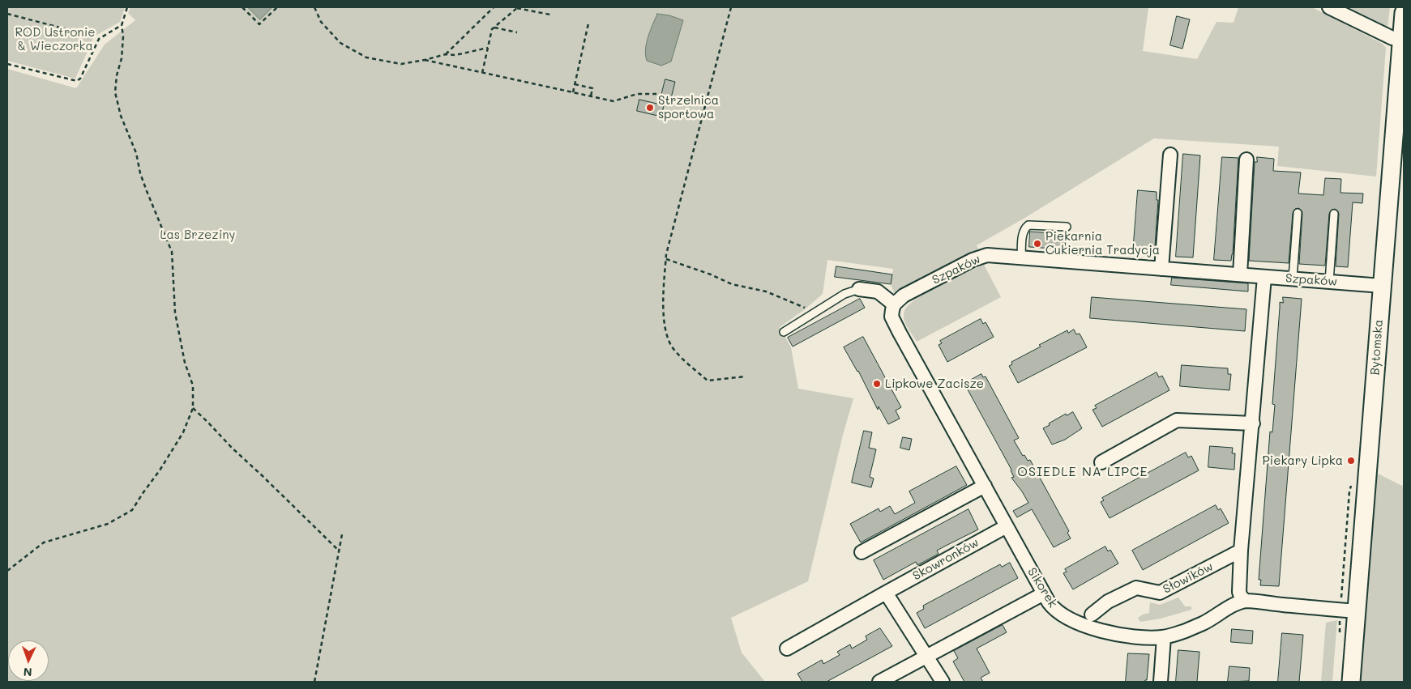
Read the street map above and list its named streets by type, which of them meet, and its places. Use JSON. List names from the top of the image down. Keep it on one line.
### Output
{"streets":{"street":["Szpaków","Bytomska","Skowronków","Słowików","Sikorek"]},"crossings":[["Szpaków","Bytomska"],["Szpaków","Sikorek"],["Bytomska","Sikorek"],["Skowronków","Sikorek"]],"districts":["OSIEDLE NA LIPCE"],"parks":["ROD Ustronie & Wieczorka","Las Brzeziny"],"places":["Strzelnica sportowa","Piekarnia Cukiernia Tradycja","Lipkowe Zacisze","Piekary Lipka"],"north":"bottom"}
